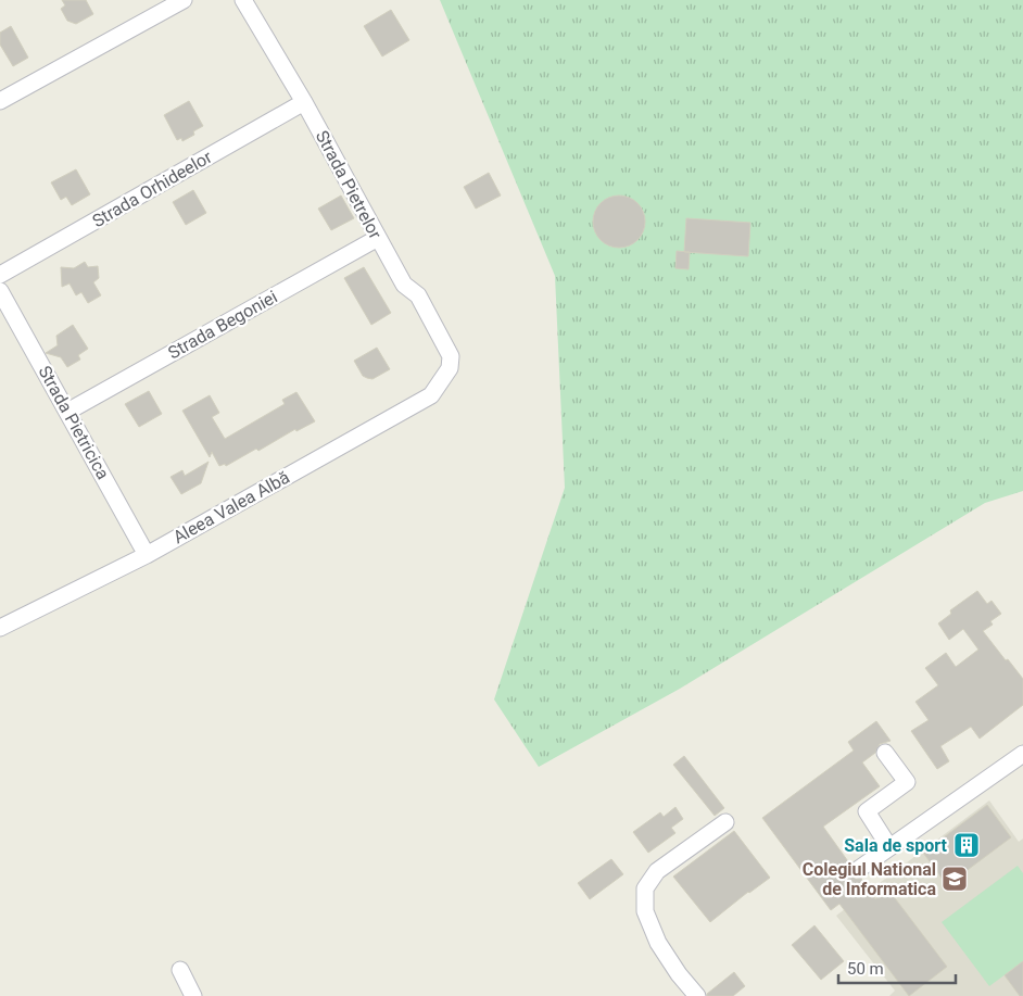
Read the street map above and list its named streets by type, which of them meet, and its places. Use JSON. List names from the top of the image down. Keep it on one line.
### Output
{"streets":{"street":["Strada Pietrelor","Strada Orhideelor","Strada Begoniei","Strada Pietricica","Aleea Valea Albă"]},"crossings":[["Strada Pietrelor","Strada Orhideelor"],["Strada Pietrelor","Strada Begoniei"],["Strada Pietrelor","Aleea Valea Albă"],["Strada Begoniei","Strada Pietricica"],["Strada Pietricica","Aleea Valea Albă"]],"places":{"building":["Sala de sport"],"school or university":["Colegiul National de Informatica"]},"scale_bar":"50 m"}
